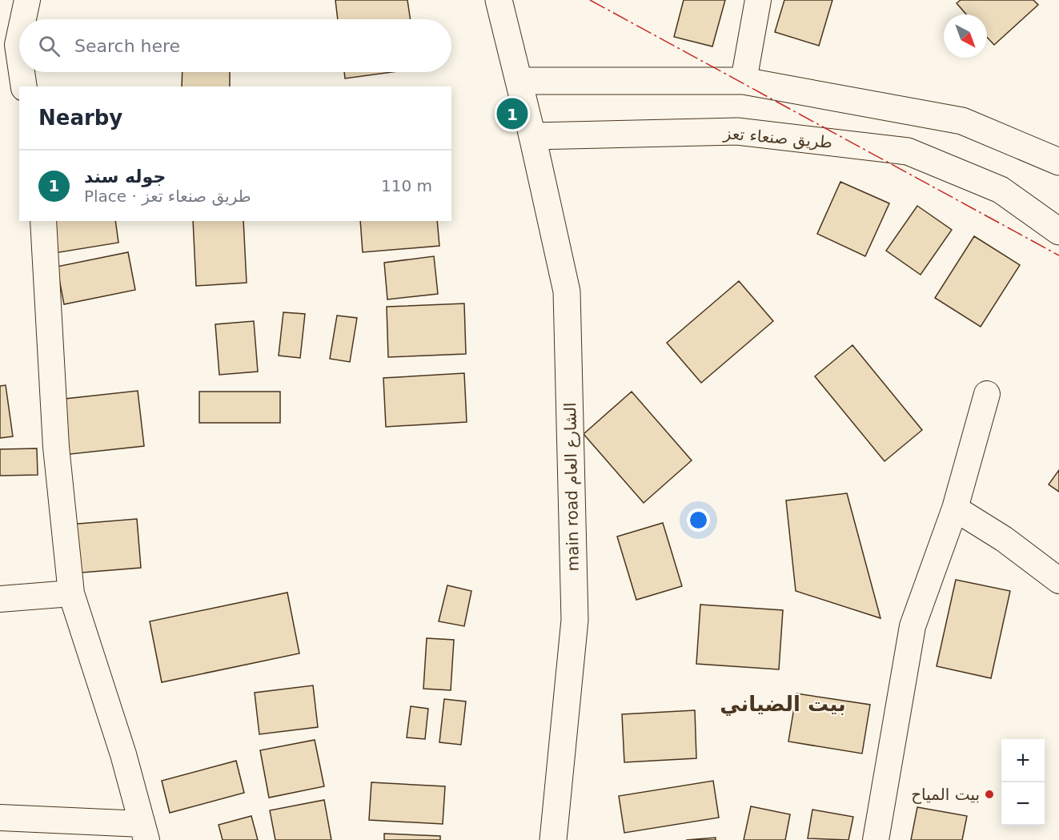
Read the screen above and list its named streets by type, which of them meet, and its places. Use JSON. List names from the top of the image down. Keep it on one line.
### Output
{"streets":{"main road":["طريق صنعاء تعز","main road الشارع العام"]},"crossings":[["طريق صنعاء تعز","main road الشارع العام"]],"districts":["بيت الضياني"],"places":["بيت المياح"],"north":"bottom right","page":{"search":"Search here","heading":"Nearby","pins":"1","list":[{"mark":"1","name":"جوله سند","note":"Place · طريق صنعاء تعز","value":"110 m"}],"map_buttons":["+","−"]}}
